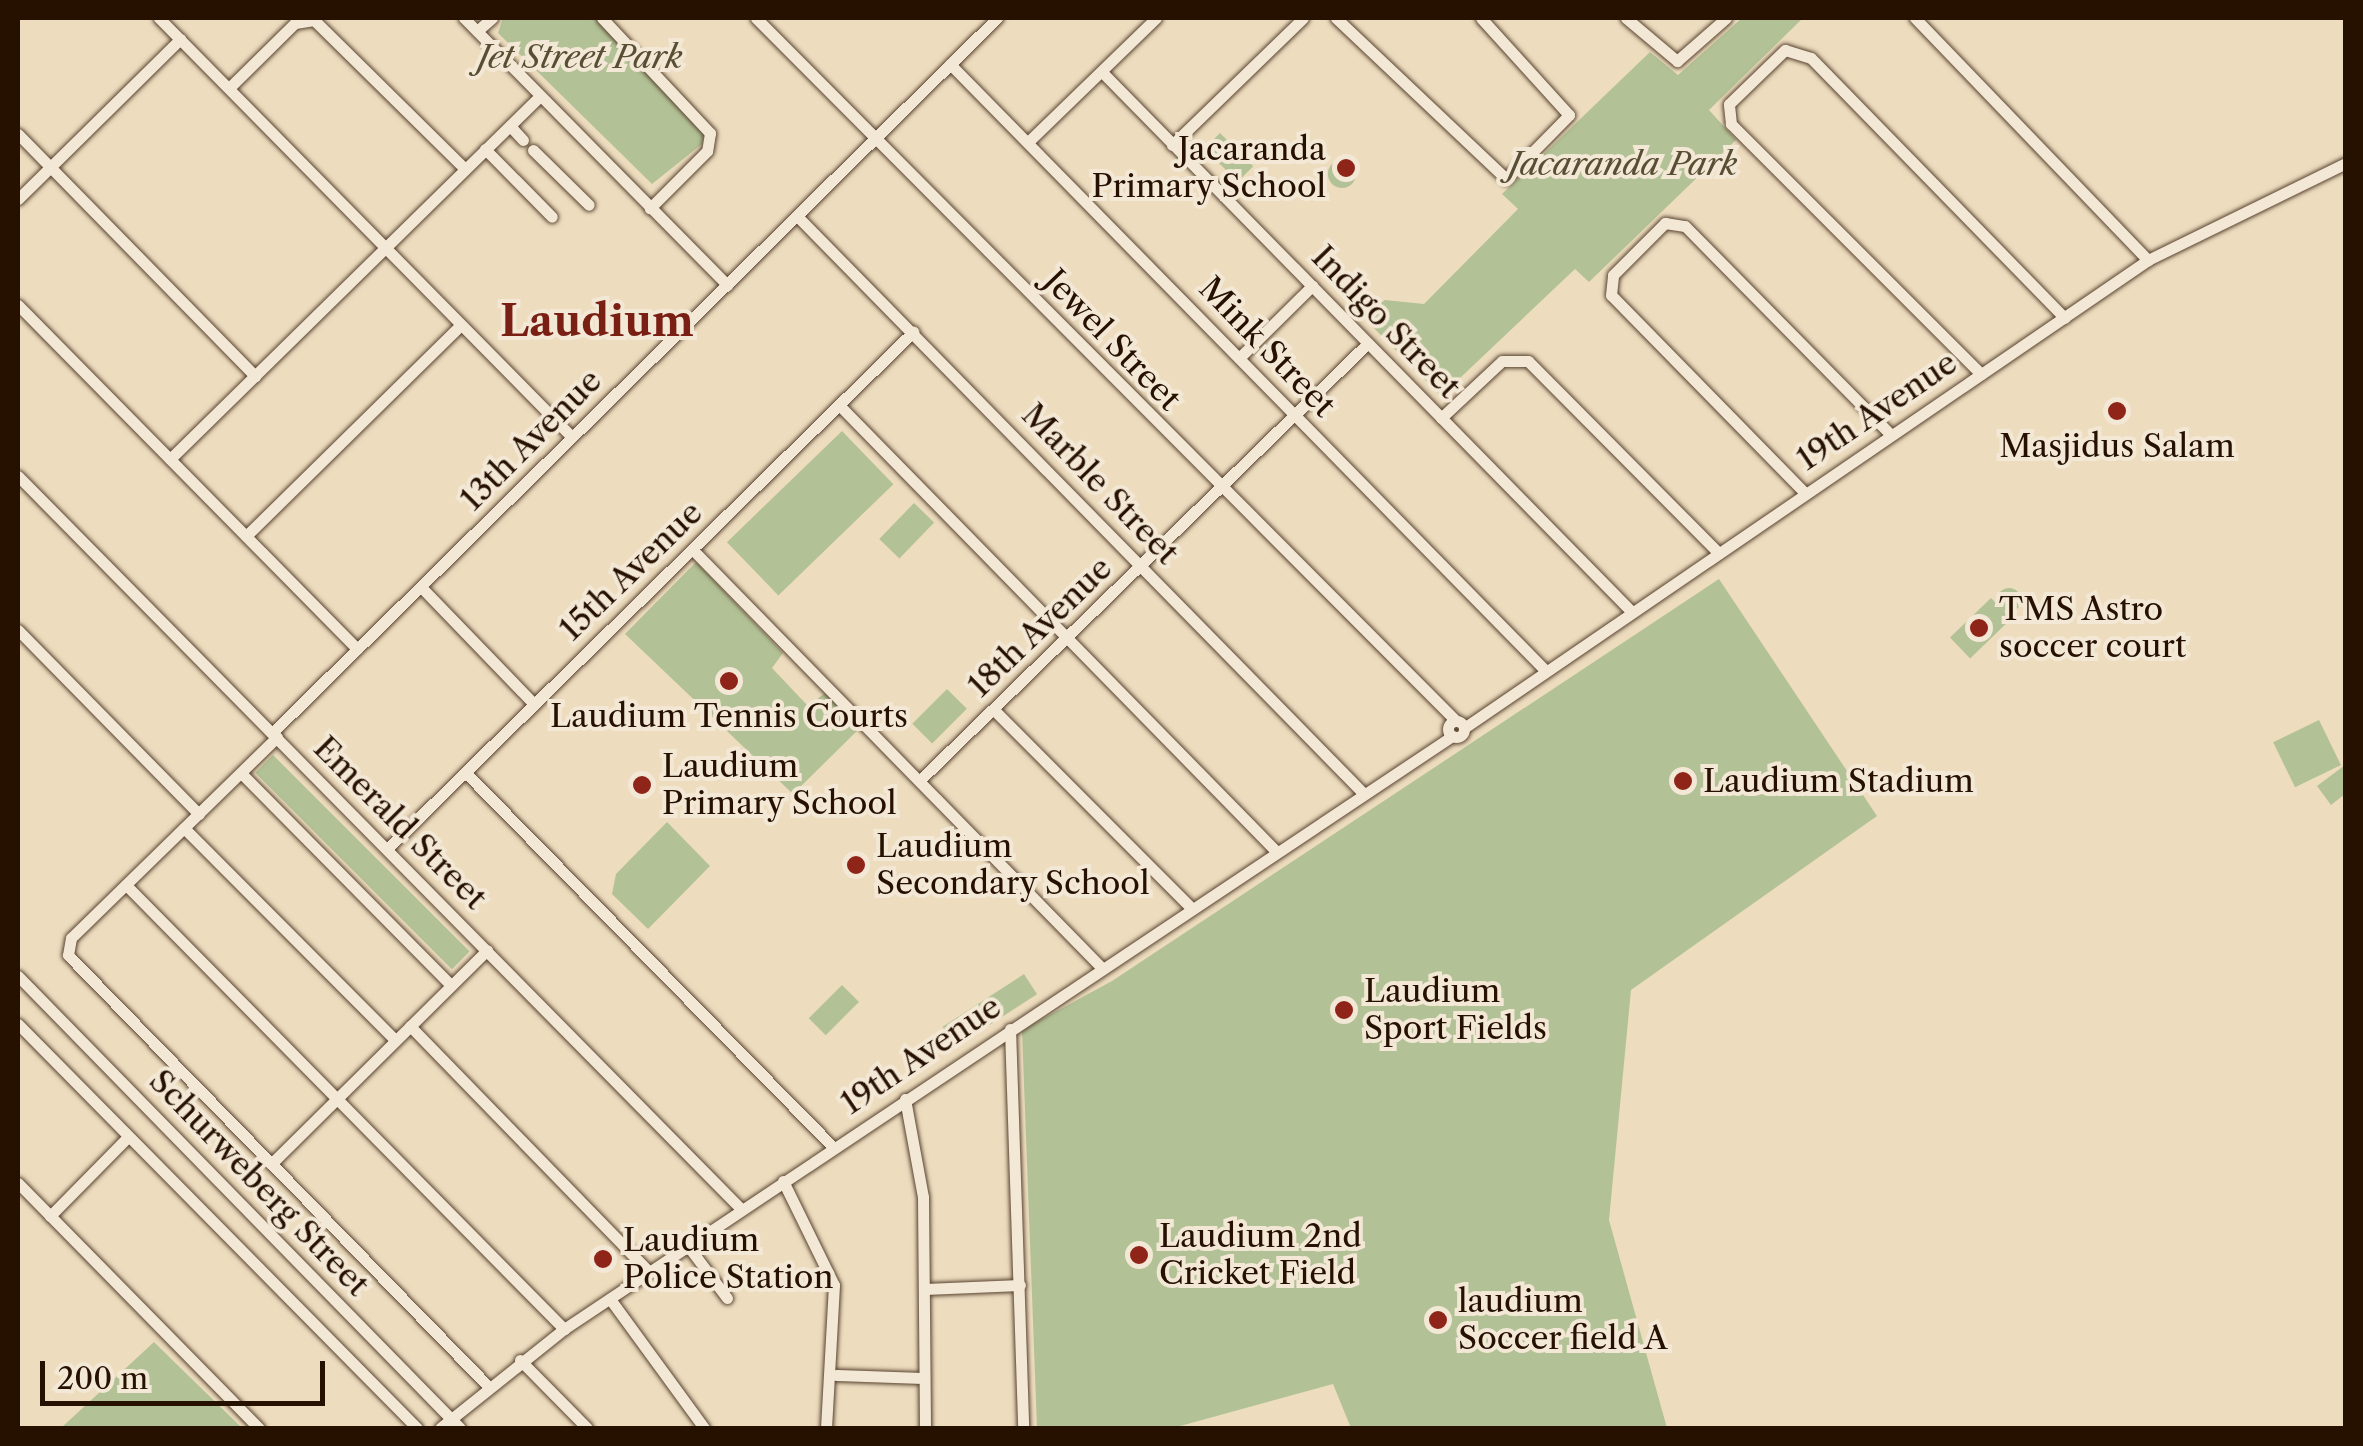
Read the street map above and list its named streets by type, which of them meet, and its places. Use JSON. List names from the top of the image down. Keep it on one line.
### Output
{"streets":{"street":["Indigo Street","Jewel Street","Mink Street","19th Avenue","13th Avenue","Marble Street","15th Avenue","18th Avenue","Emerald Street","Schurweberg Street"]},"crossings":[["Indigo Street","19th Avenue"],["Indigo Street","18th Avenue"],["Jewel Street","19th Avenue"],["Jewel Street","13th Avenue"],["Jewel Street","18th Avenue"],["Mink Street","19th Avenue"],["Mink Street","13th Avenue"],["Mink Street","18th Avenue"],["19th Avenue","Marble Street"],["19th Avenue","Emerald Street"],["19th Avenue","Schurweberg Street"],["13th Avenue","Marble Street"],["13th Avenue","Emerald Street"],["Marble Street","15th Avenue"],["Marble Street","18th Avenue"],["15th Avenue","Emerald Street"]],"districts":["Laudium"],"parks":["Jet Street Park","Jacaranda Park"],"places":["Jacaranda Primary School","Masjidus Salam","TMS Astro soccer court","Laudium Tennis Courts","Laudium Stadium","Laudium Primary School","Laudium Secondary School","Laudium Sport Fields","Laudium 2nd Cricket Field","Laudium Police Station","laudium Soccer field A"],"scale_bar":"200 m"}
